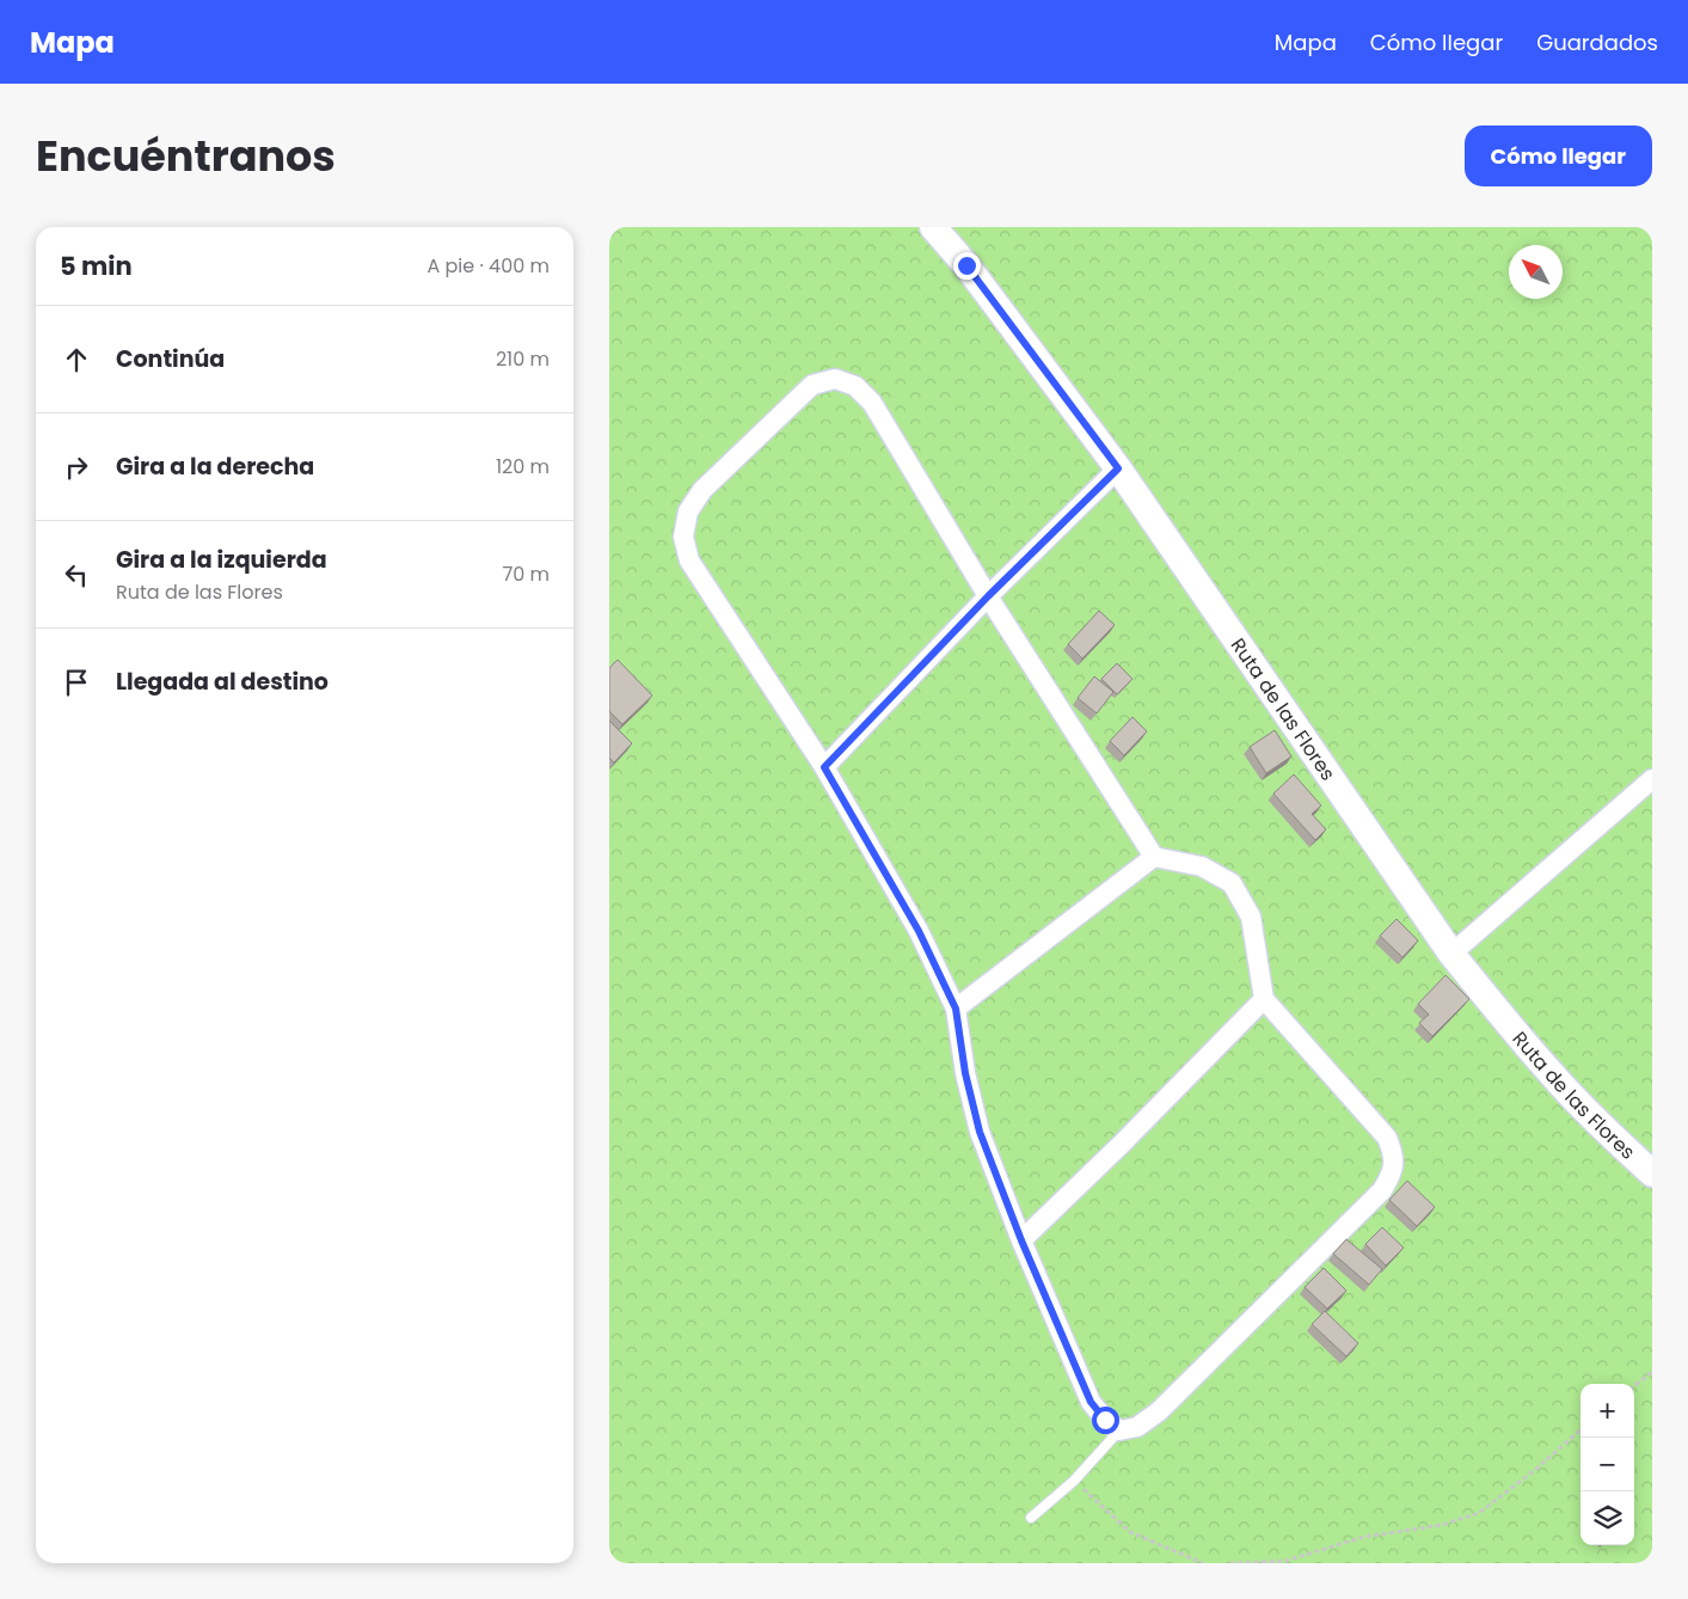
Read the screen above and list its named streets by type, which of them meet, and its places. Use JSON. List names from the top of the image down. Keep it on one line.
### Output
{"streets":{"main road":["Ruta de las Flores"]},"north":"top left","page":{"header":"Mapa","nav":["Mapa","Cómo llegar","Guardados"],"title":"Encuéntranos","buttons":"Cómo llegar","heading":["5 min","A pie · 400 m"],"list":[["Continúa","210 m"],["Gira a la derecha","120 m"],["Gira a la izquierda","Ruta de las Flores","70 m"],"Llegada al destino"],"map_buttons":["+","−"]}}
